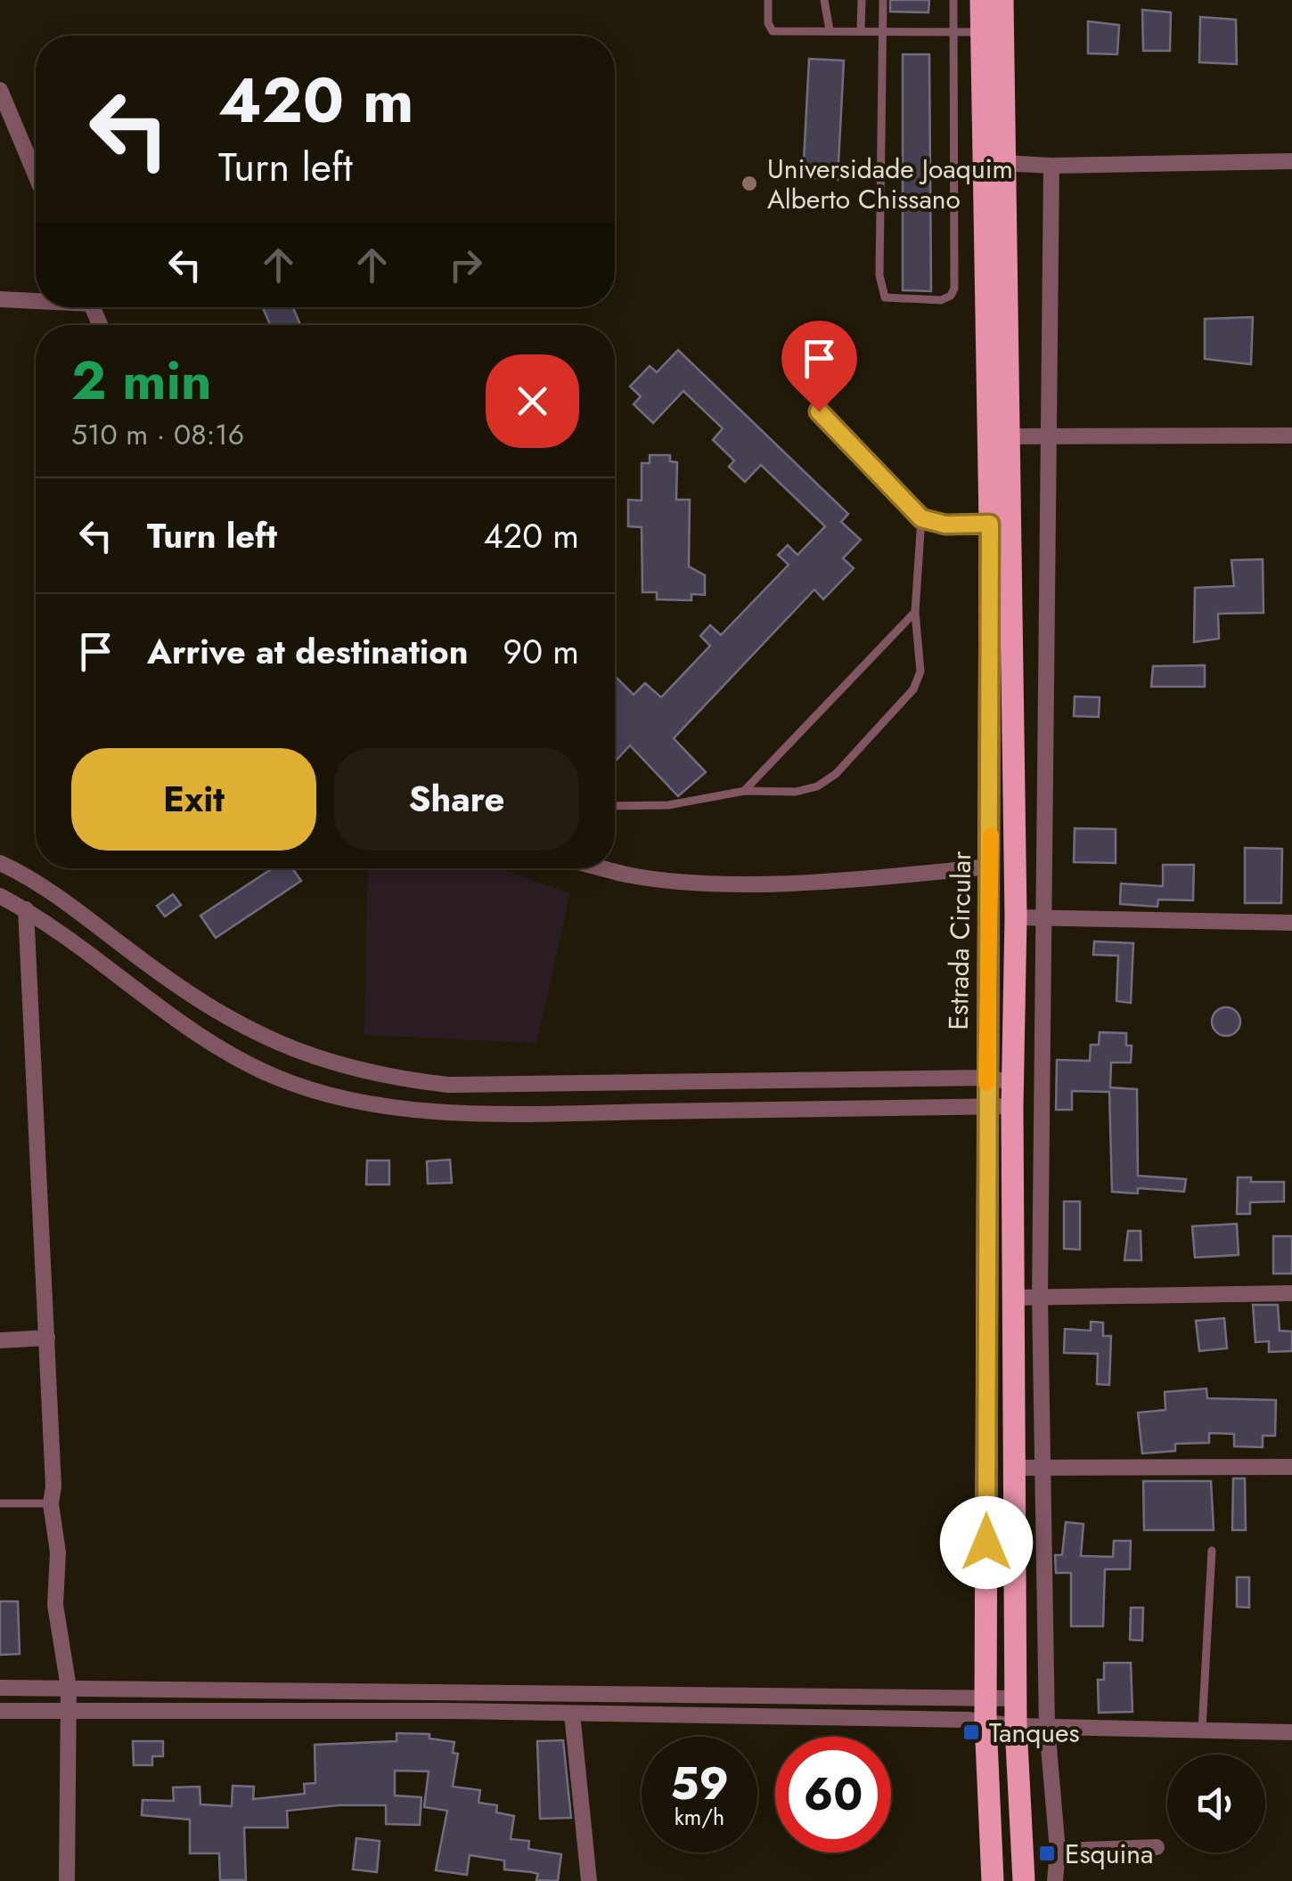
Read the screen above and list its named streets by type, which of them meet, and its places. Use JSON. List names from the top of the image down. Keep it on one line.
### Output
{"streets":{"main road":["Estrada Circular"]},"places":{"other":["Universidade Joaquim Alberto Chissano"],"transit":["Tanques","Esquina"]},"page":{"turn":["420 m","Turn left"],"heading":["2 min","510 m · 08:16"],"list":[{"name":"Turn left","value":"420 m"},{"name":"Arrive at destination","value":"90 m"}],"buttons":["Exit","Share"],"speed":"59 km/h","limit":"60"}}
